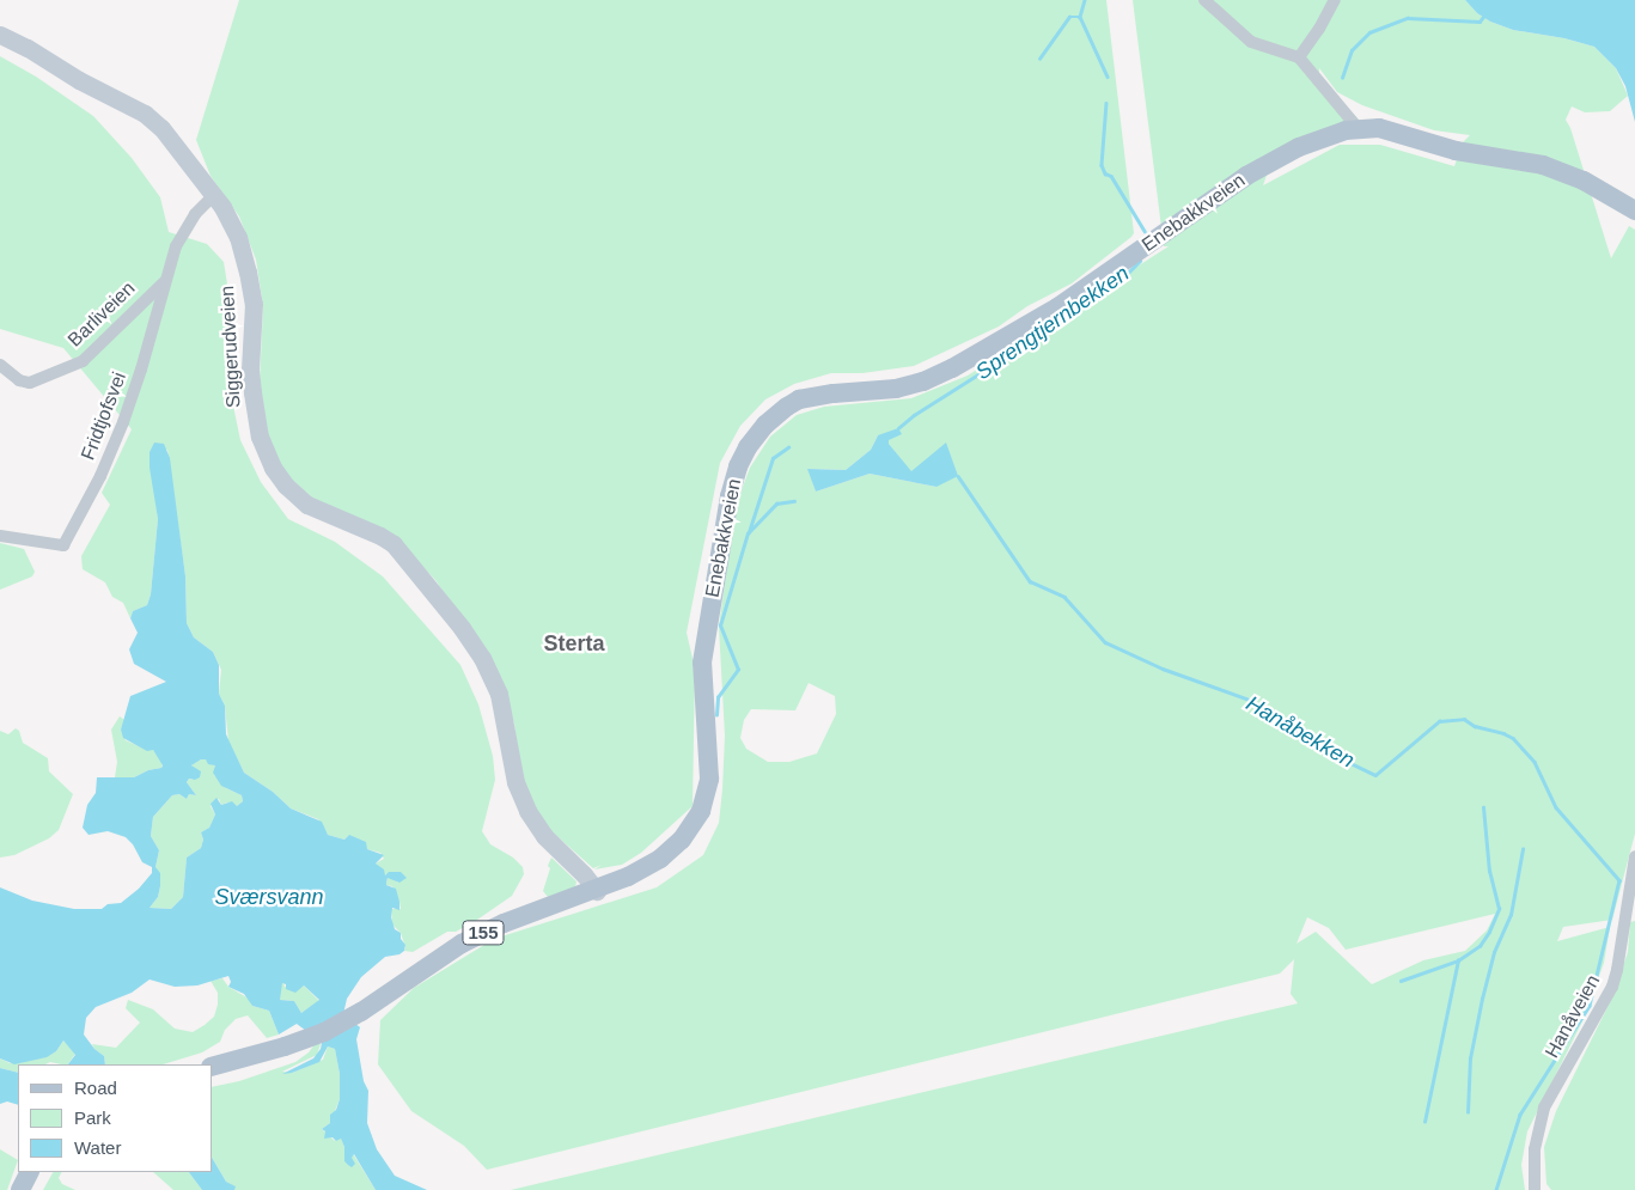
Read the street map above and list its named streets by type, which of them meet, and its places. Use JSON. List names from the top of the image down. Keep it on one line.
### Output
{"streets":{"main road":["Enebakkveien","Siggerudveien","155"],"street":["Barliveien","Fridtjofsvei","Hanåveien"]},"crossings":[["Enebakkveien","Siggerudveien"],["Barliveien","Fridtjofsvei"],["Siggerudveien","Fridtjofsvei"]],"districts":["Sterta"],"water":["Sprengtjernbekken","Hanåbekken","Sværsvann"],"legend":["Road","Park","Water"]}
